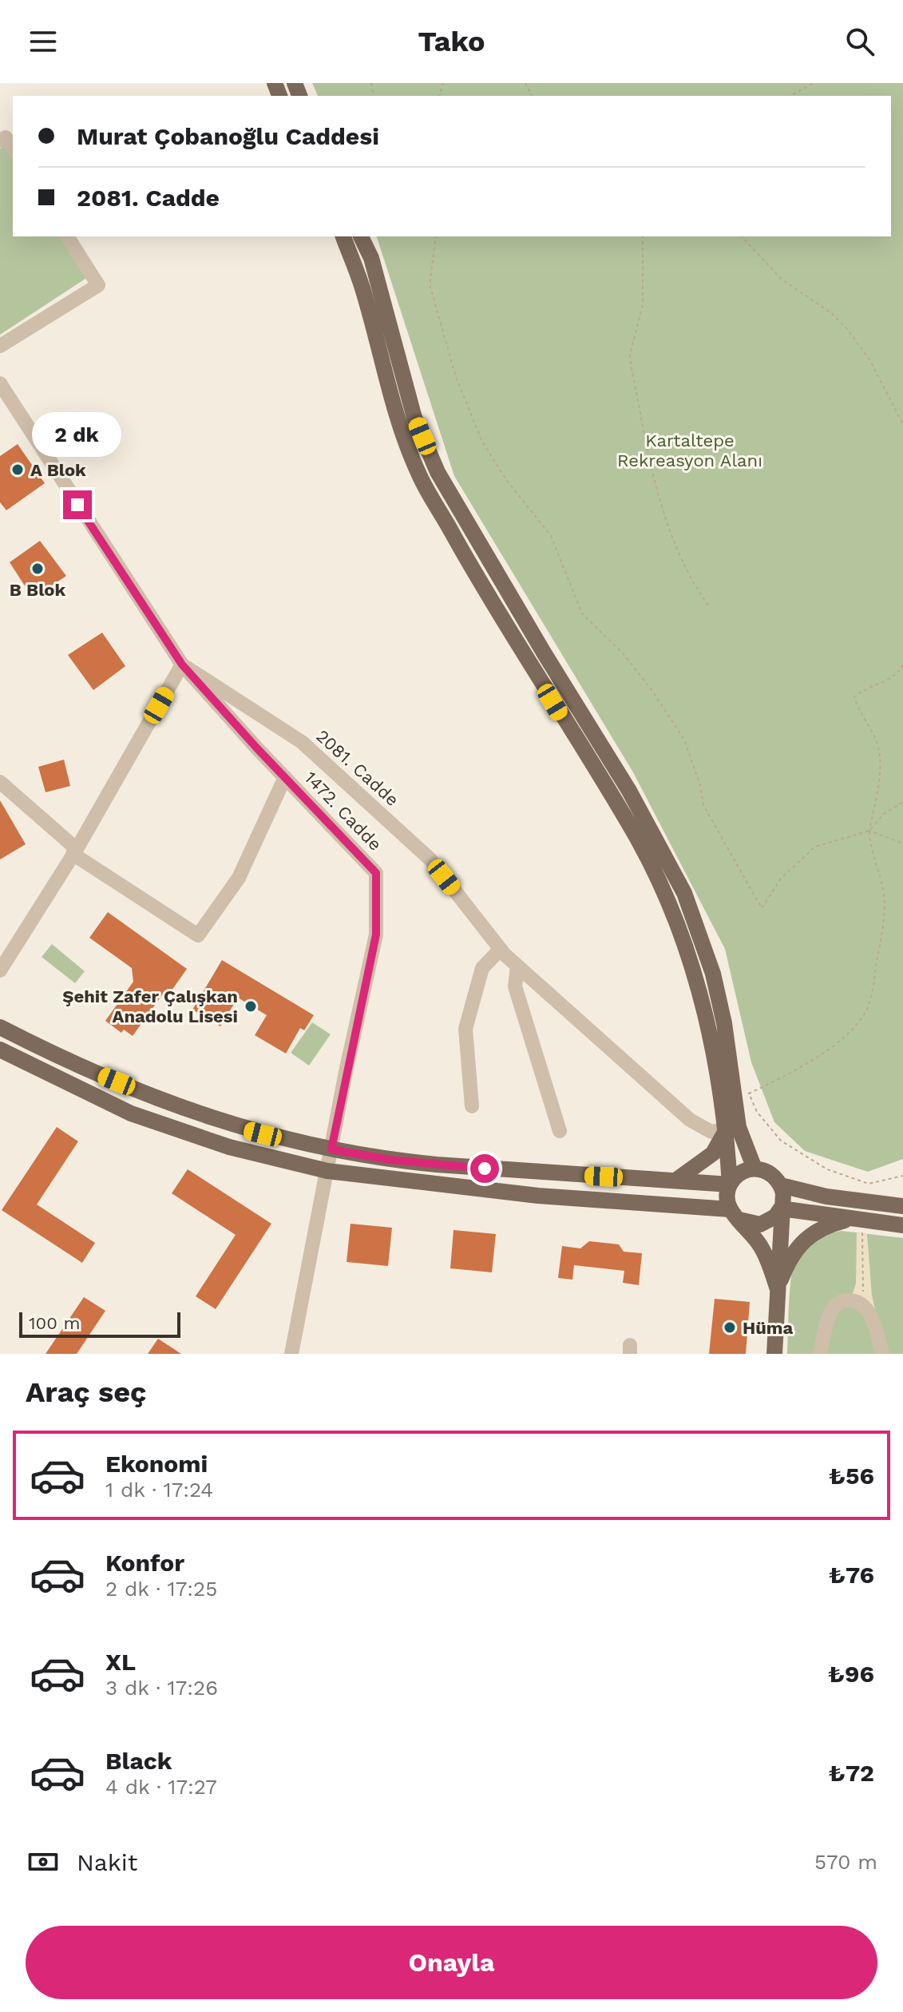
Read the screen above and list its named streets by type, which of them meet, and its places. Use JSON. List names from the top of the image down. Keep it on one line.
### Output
{"streets":{"street":["2081. Cadde","1472. Cadde"]},"crossings":[["2081. Cadde","1472. Cadde"]],"parks":["Kartaltepe Rekreasyon Alanı"],"places":["A Blok","B Blok","Şehit Zafer Çalışkan Anadolu Lisesi","Hüma"],"scale_bar":"100 m","page":{"header":"Tako","banner":["Murat Çobanoğlu Caddesi","2081. Cadde"],"bubble":"2 dk","scale":"100 m","heading":"Araç seç","list":[{"name":"Ekonomi","note":"1 dk · 17:24","value":"₺56"},{"name":"Konfor","note":"2 dk · 17:25","value":"₺76"},{"name":"XL","note":"3 dk · 17:26","value":"₺96"},{"name":"Black","note":"4 dk · 17:27","value":"₺72"}],"pay":["Nakit","570 m"],"buttons":"Onayla"}}
